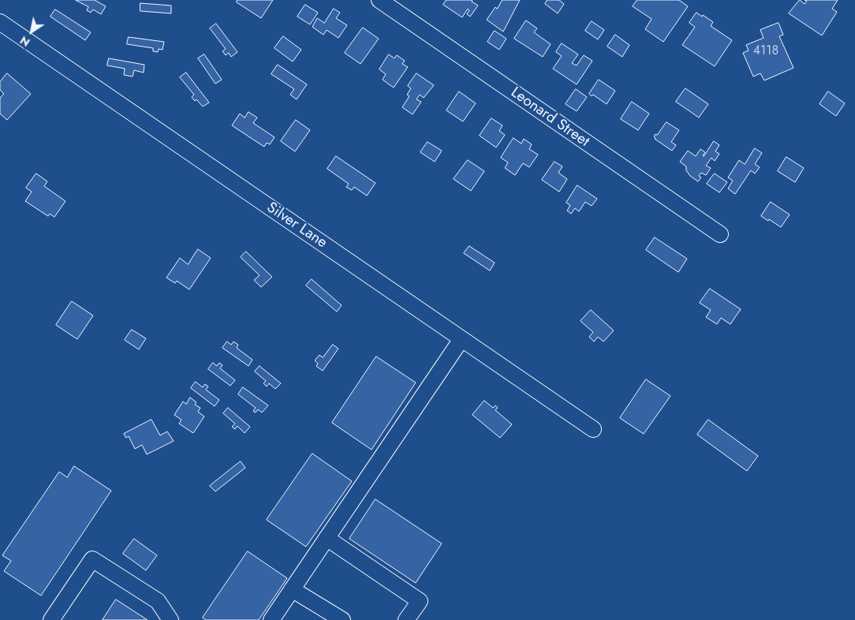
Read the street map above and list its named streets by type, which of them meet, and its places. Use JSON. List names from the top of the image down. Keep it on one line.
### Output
{"streets":{"street":["Leonard Street","Silver Lane"]},"house_numbers":["4118"],"north":"bottom left"}
